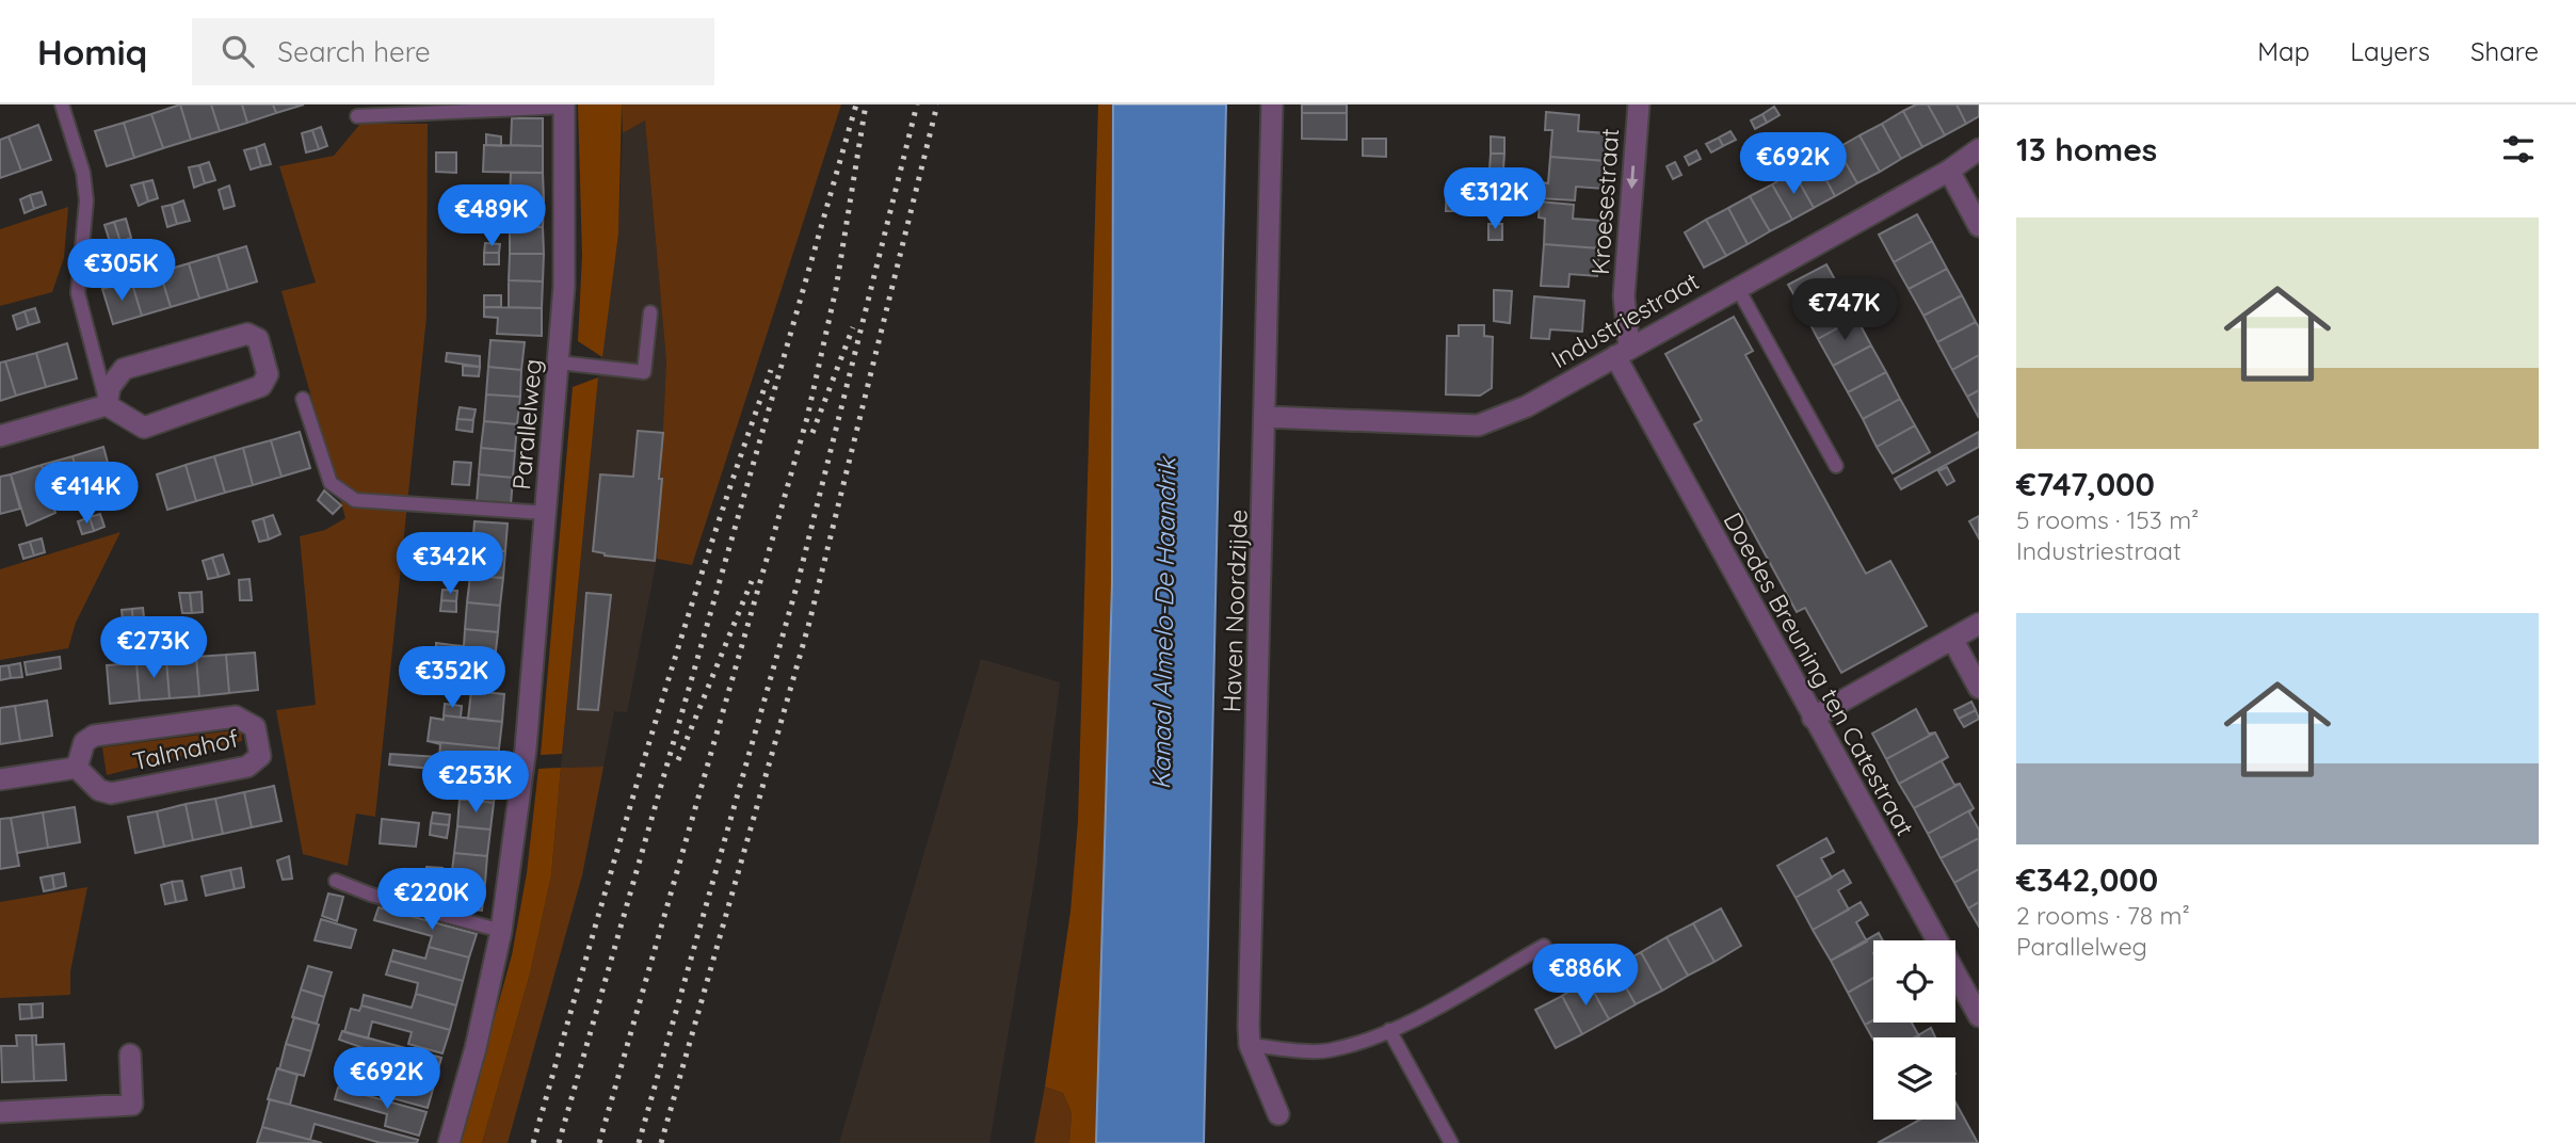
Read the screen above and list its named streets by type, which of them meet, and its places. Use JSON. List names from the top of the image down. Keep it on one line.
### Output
{"streets":{"street":["Kroesestraat","Industriestraat","Parallelweg","Haven Noordzijde","Doedes Breuning ten Catestraat","Talmahof"]},"crossings":[["Kroesestraat","Industriestraat"],["Kroesestraat","Doedes Breuning ten Catestraat"],["Industriestraat","Haven Noordzijde"],["Industriestraat","Doedes Breuning ten Catestraat"]],"one_way":["Kroesestraat"],"water":["Kanaal Almelo-De Haandrik"],"page":{"header":"Homiq","search":"Search here","nav":["Map","Layers","Share"],"heading":"13 homes","price":["€692K","€312K","€489K","€305K","€747K","€414K","€342K","€273K","€352K","€253K","€220K","€886K","€692K"],"list":[{"name":"€747,000","note":"5 rooms · 153 m² · Industriestraat"},{"name":"€342,000","note":"2 rooms · 78 m² · Parallelweg"}]}}
